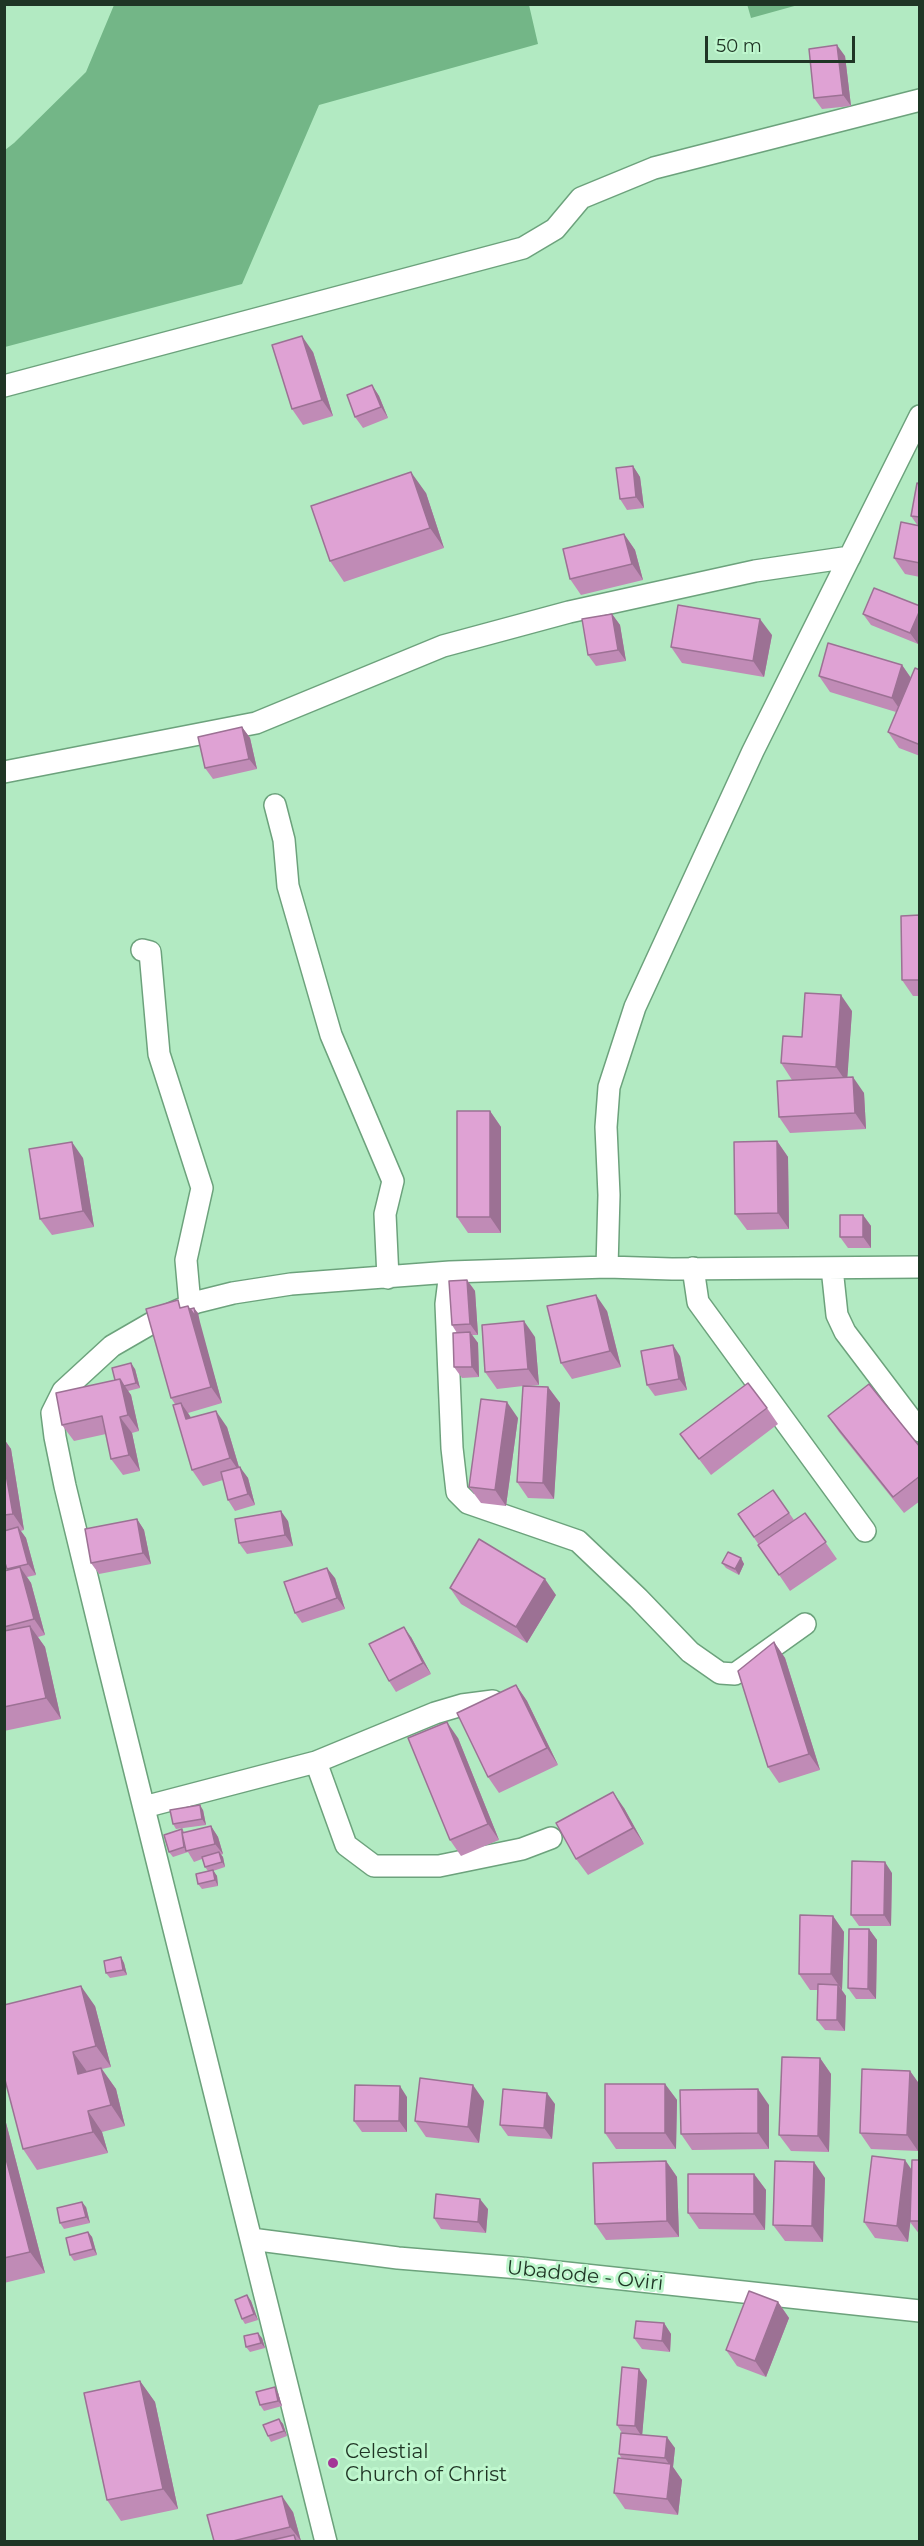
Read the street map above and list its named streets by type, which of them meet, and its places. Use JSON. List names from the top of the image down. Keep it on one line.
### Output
{"streets":{"street":["Ubadode - Oviri"]},"places":["Celestial Church of Christ"],"scale_bar":"50 m"}
